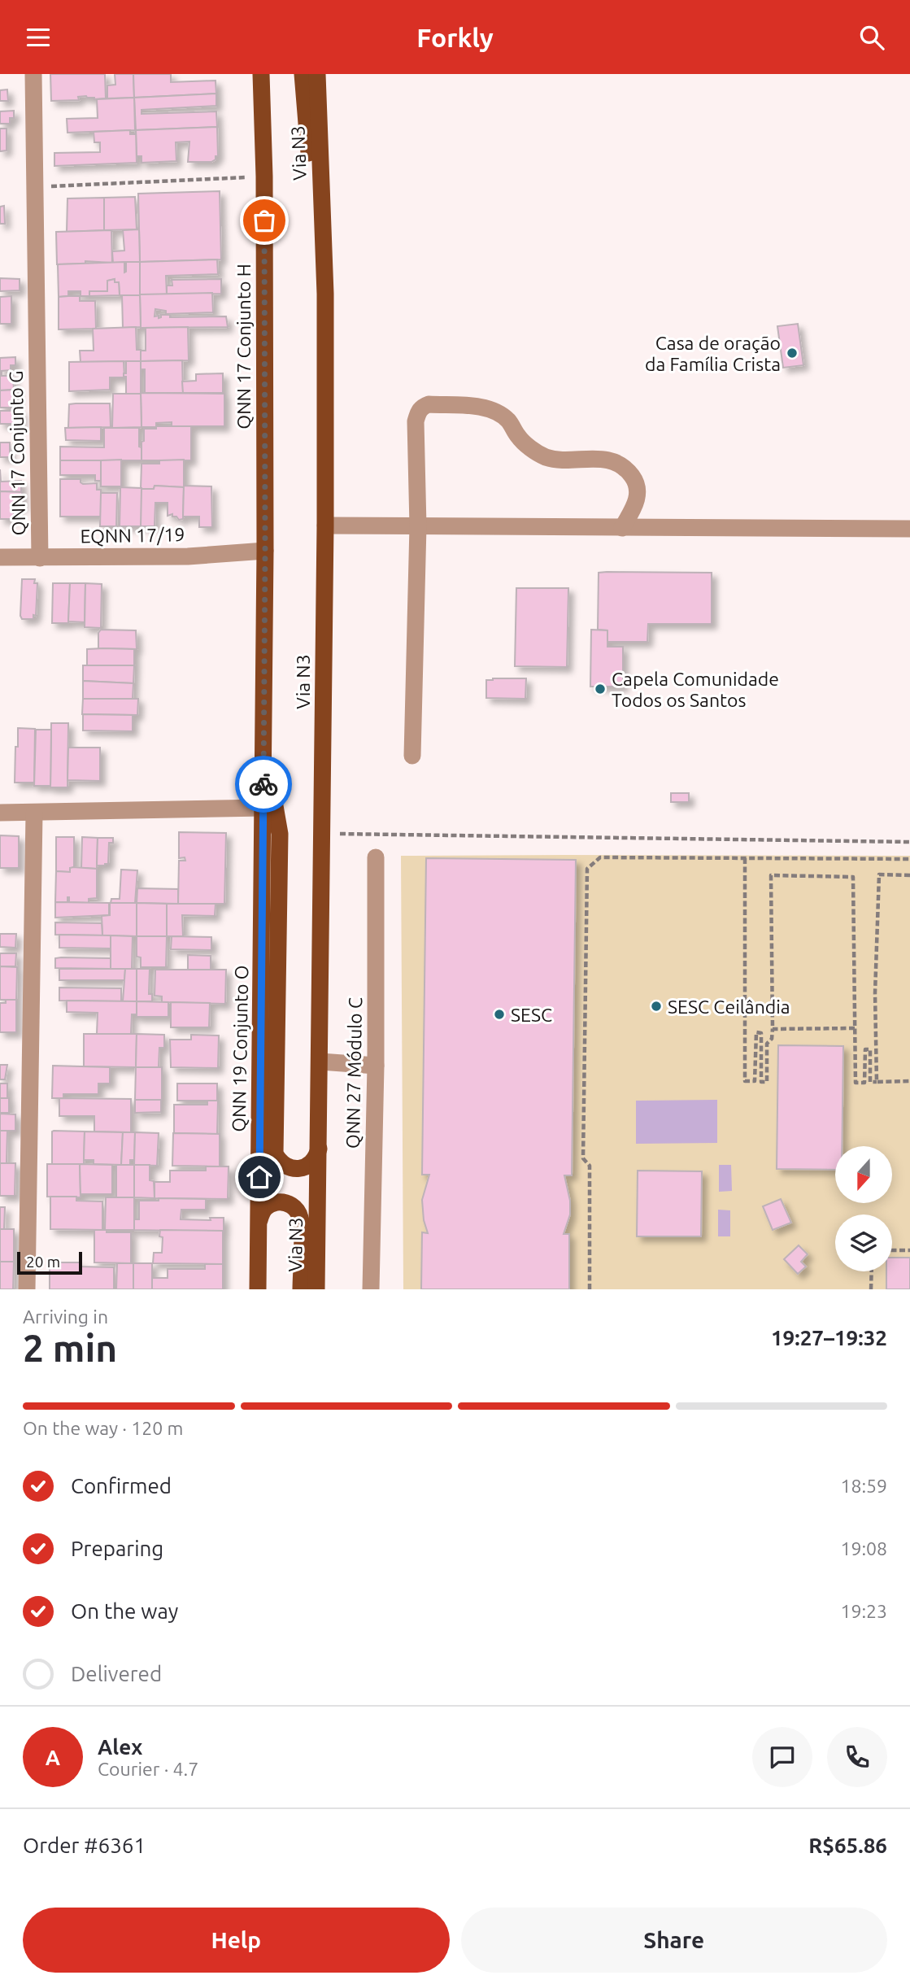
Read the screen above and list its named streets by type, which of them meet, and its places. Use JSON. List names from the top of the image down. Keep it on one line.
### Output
{"streets":{"main road":["Via N3","QNN 17 Conjunto H","QNN 19 Conjunto O"],"street":["QNN 17 Conjunto G","EQNN 17/19","QNN 27 Módulo C"]},"crossings":[["Via N3","QNN 17 Conjunto H"],["Via N3","EQNN 17/19"],["Via N3","QNN 19 Conjunto O"],["QNN 17 Conjunto H","EQNN 17/19"],["QNN 17 Conjunto G","EQNN 17/19"]],"places":["Casa de oração da Família Crista","Capela Comunidade Todos os Santos","SESC Ceilândia","SESC"],"scale_bar":"20 m","north":"bottom","page":{"header":"Forkly","scale":"20 m","heading":["2 min","Arriving in","19:27–19:32"],"panel":["Alex","Courier · 4.7","Order #6361","R$65.86"],"bar":"On the way · 120 m","list":[["Confirmed","18:59"],["Preparing","19:08"],["On the way","19:23"],"Delivered"],"round":"A","buttons":["Help","Share"]}}
